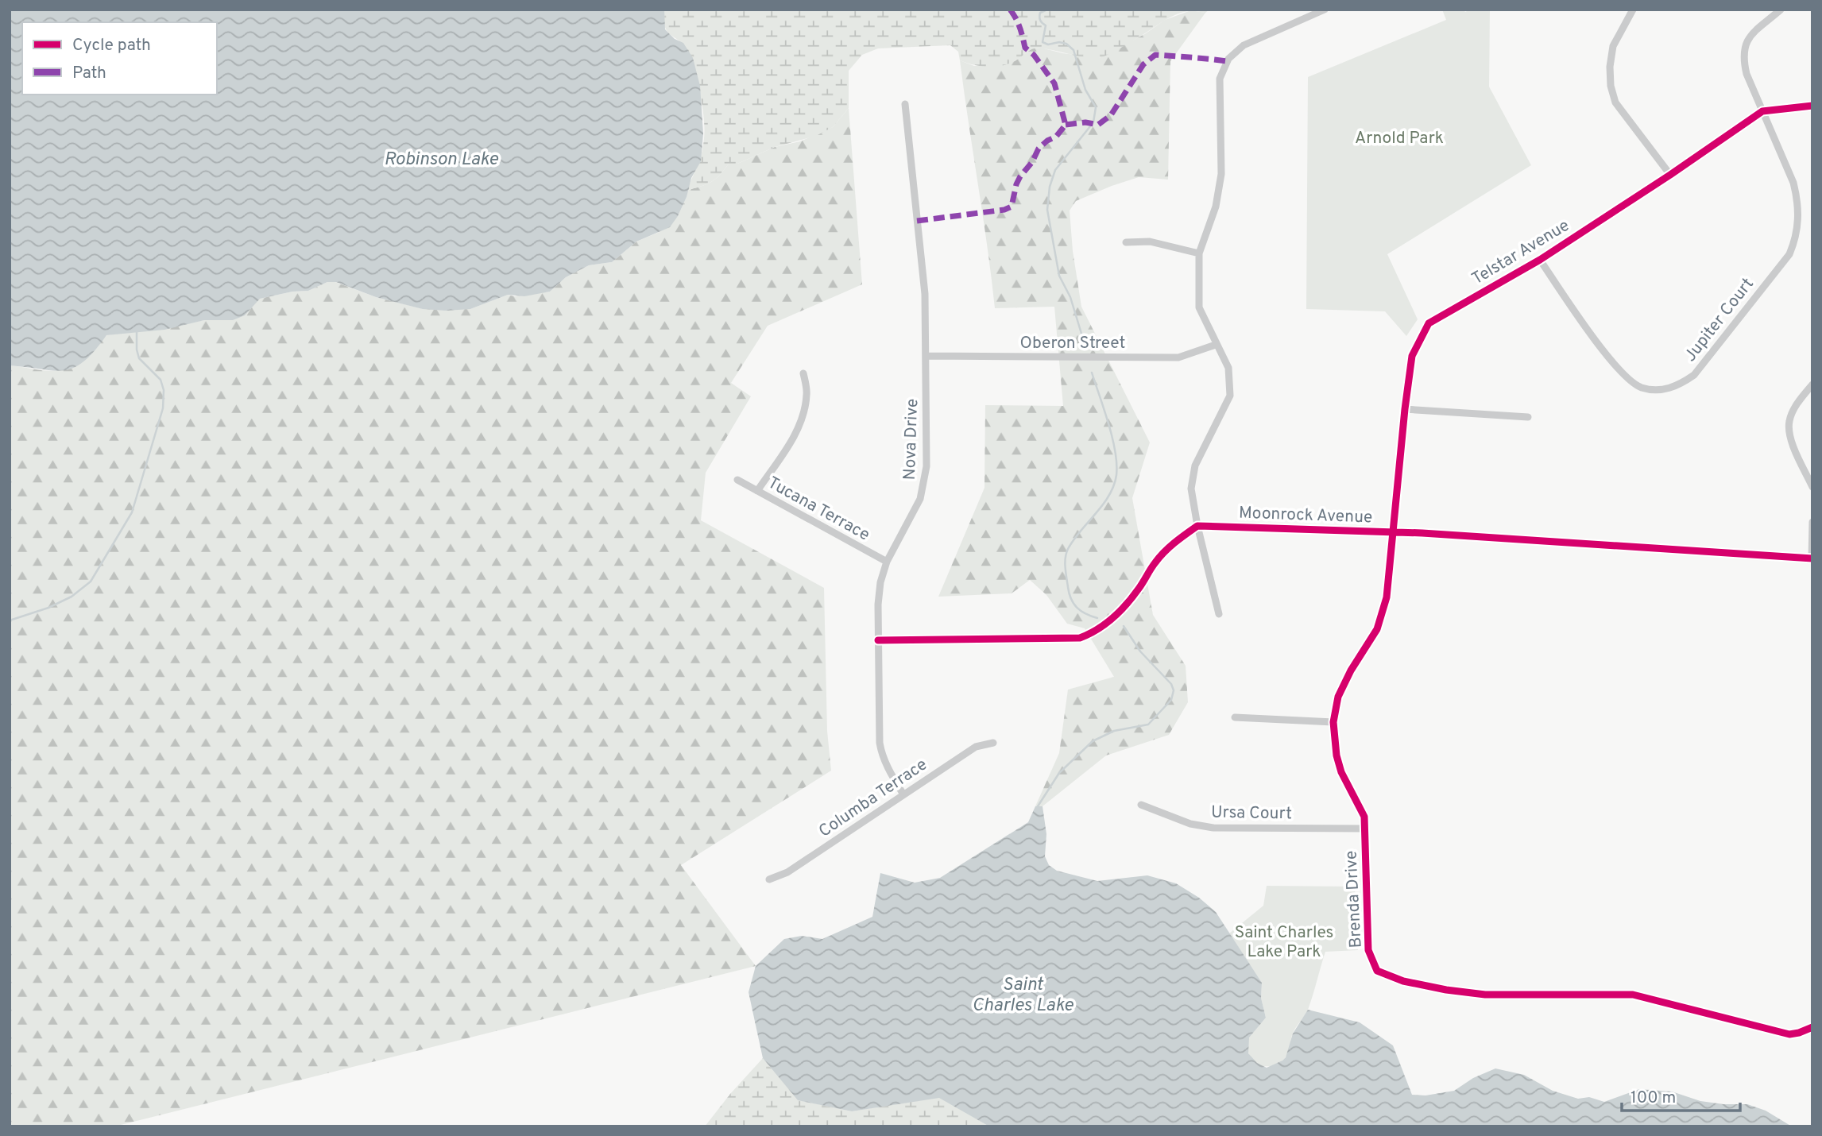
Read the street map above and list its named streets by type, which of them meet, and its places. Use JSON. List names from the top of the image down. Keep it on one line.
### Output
{"streets":{"street":["Telstar Avenue","Jupiter Court","Oberon Street","Nova Drive","Tucana Terrace","Moonrock Avenue","Columba Terrace","Ursa Court","Brenda Drive"]},"crossings":[["Telstar Avenue","Jupiter Court"],["Telstar Avenue","Moonrock Avenue"],["Telstar Avenue","Brenda Drive"],["Oberon Street","Nova Drive"],["Nova Drive","Tucana Terrace"],["Nova Drive","Columba Terrace"],["Moonrock Avenue","Brenda Drive"],["Ursa Court","Brenda Drive"]],"water":["Robinson Lake","Saint Charles Lake"],"parks":["Arnold Park","Saint Charles Lake Park"],"legend":["Cycle path","Path"],"scale_bar":"100 m"}
